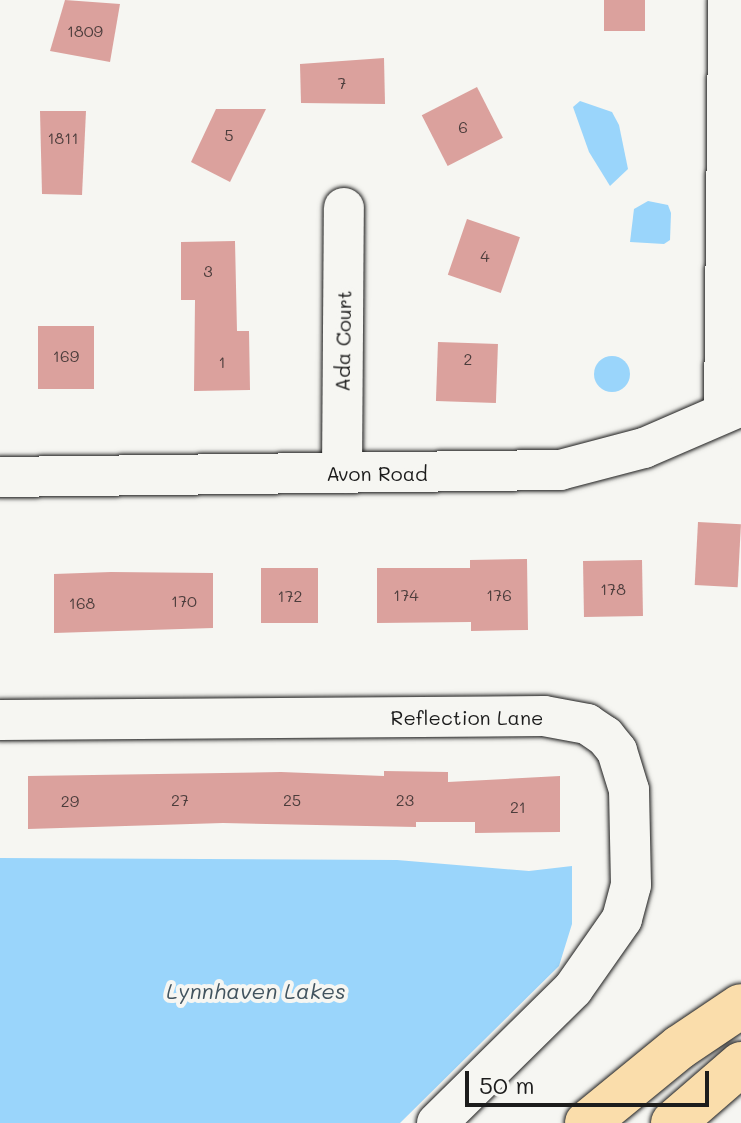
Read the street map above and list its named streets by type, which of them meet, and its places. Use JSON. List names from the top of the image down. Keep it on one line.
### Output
{"streets":{"street":["Ada Court","Avon Road","Reflection Lane"]},"crossings":[["Ada Court","Avon Road"]],"water":["Lynnhaven Lakes"],"house_numbers":["1809","7","6","5","1811","4","3","169","2","1","178","174","176","172","170","168","27","25","23","29","21"],"scale_bar":"50 m"}
